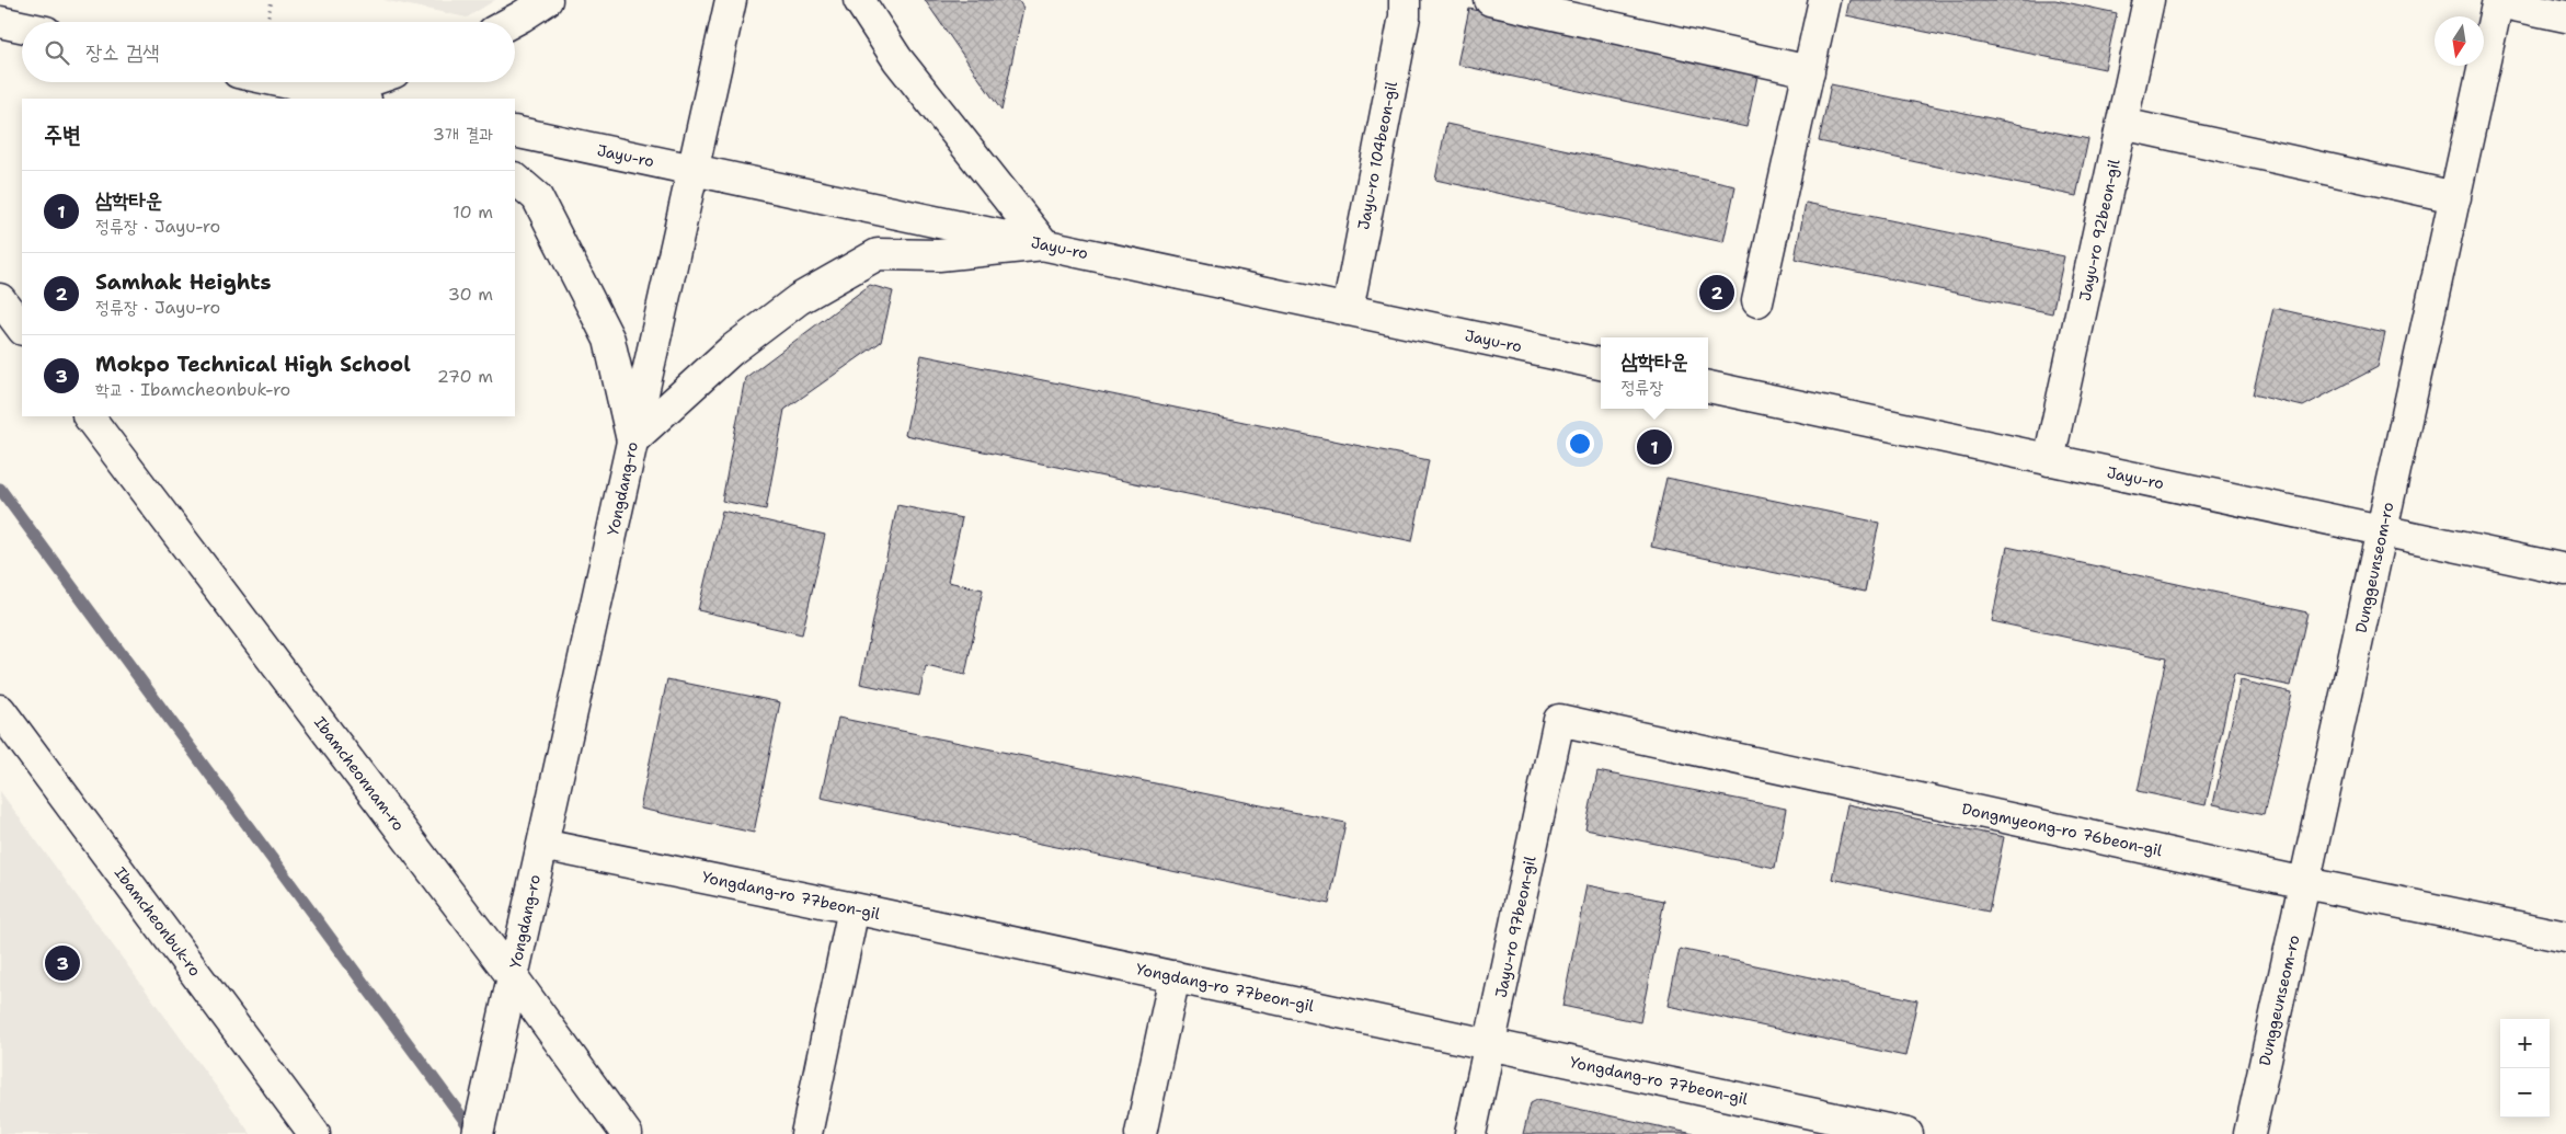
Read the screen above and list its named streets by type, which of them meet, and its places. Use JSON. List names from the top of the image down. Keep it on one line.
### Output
{"streets":{"street":["Jayu-ro","Jayu-ro 104beon-gil","Jayu-ro 92beon-gil","Yongdang-ro","Dunggeunseom-ro","Ibamcheonnam-ro","Dongmyeong-ro 76beon-gil","Yongdang-ro 77beon-gil","Ibamcheonbuk-ro","Jayu-ro 97beon-gil"]},"crossings":[["Jayu-ro","Jayu-ro 104beon-gil"],["Jayu-ro","Jayu-ro 92beon-gil"],["Jayu-ro","Yongdang-ro"],["Jayu-ro","Dunggeunseom-ro"],["Yongdang-ro","Ibamcheonnam-ro"],["Yongdang-ro","Yongdang-ro 77beon-gil"],["Dunggeunseom-ro","Dongmyeong-ro 76beon-gil"],["Dongmyeong-ro 76beon-gil","Jayu-ro 97beon-gil"],["Yongdang-ro 77beon-gil","Jayu-ro 97beon-gil"]],"north":"bottom","page":{"search":"장소 검색","heading":["주변","3개 결과"],"list":[{"mark":"1","name":"삼학타운","note":"정류장 · Jayu-ro","value":"10 m"},{"mark":"2","name":"Samhak Heights","note":"정류장 · Jayu-ro","value":"30 m"},{"mark":"3","name":"Mokpo Technical High School","note":"학교 · Ibamcheonbuk-ro","value":"270 m"}],"pins":["2","1","3"],"popup":["삼학타운","정류장"],"map_buttons":["+","−"]}}
